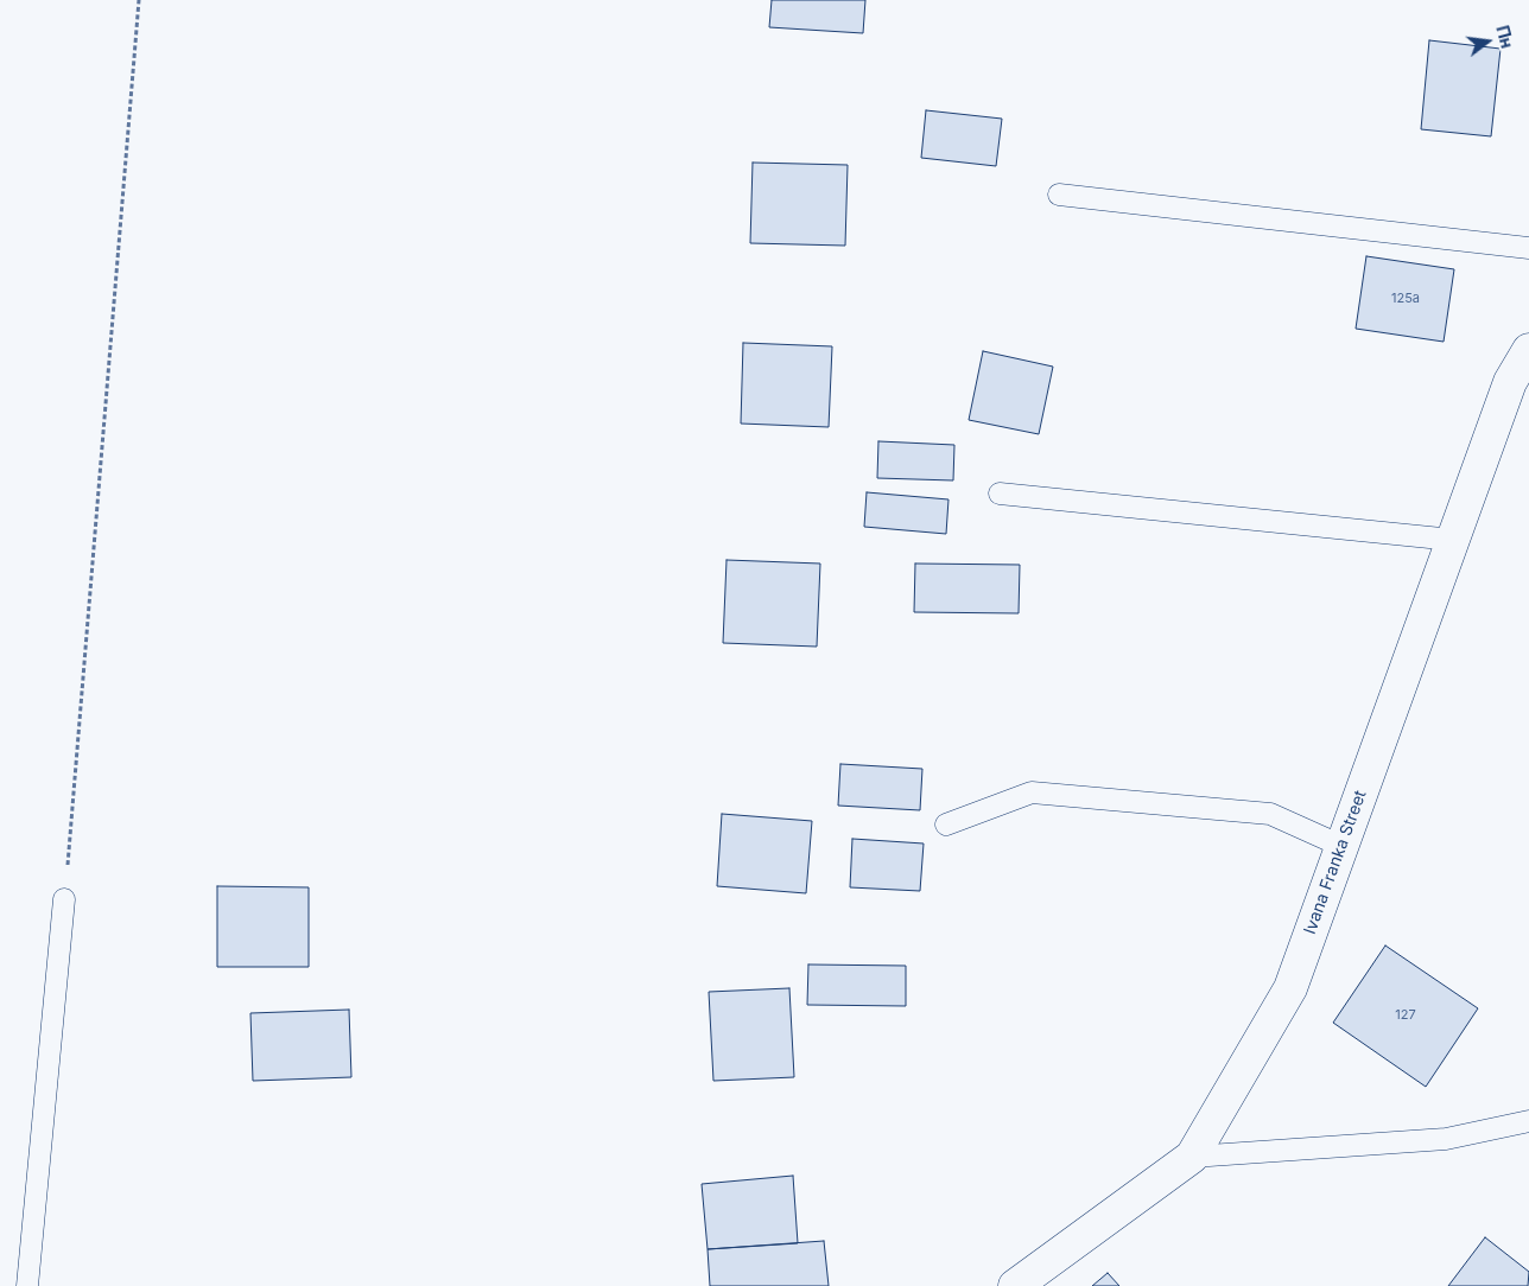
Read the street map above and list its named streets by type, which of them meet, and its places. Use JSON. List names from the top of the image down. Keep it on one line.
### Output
{"streets":{"street":["Ivana Franka Street"]},"house_numbers":["125а","127"],"north":"right"}
